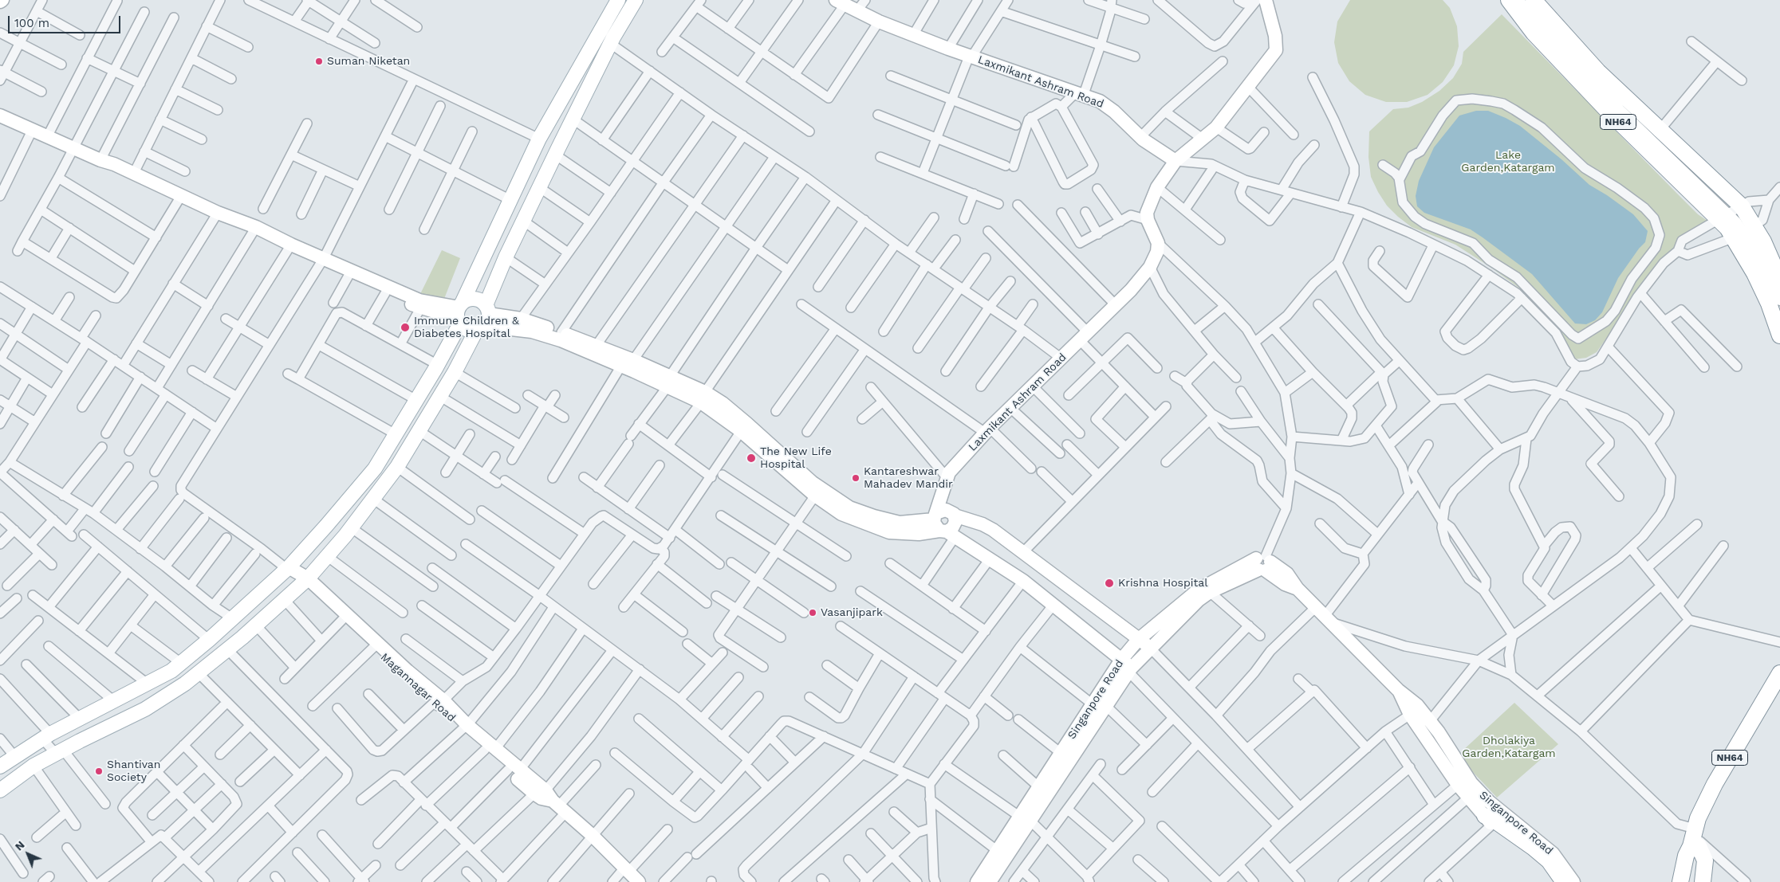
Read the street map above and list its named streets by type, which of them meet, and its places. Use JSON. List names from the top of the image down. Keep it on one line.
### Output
{"streets":{"highway":["NH64"],"street":["Laxmikant Ashram Road","Magannagar Road","Singanpore Road"]},"parks":["Lake Garden,Katargam","Dholakiya Garden,Katargam"],"places":["Suman Niketan","Immune Children & Diabetes Hospital","The New Life Hospital","Kantareshwar Mahadev Mandir","Krishna Hospital","Vasanjipark","Shantivan Society"],"scale_bar":"100 m","north":"top left"}
